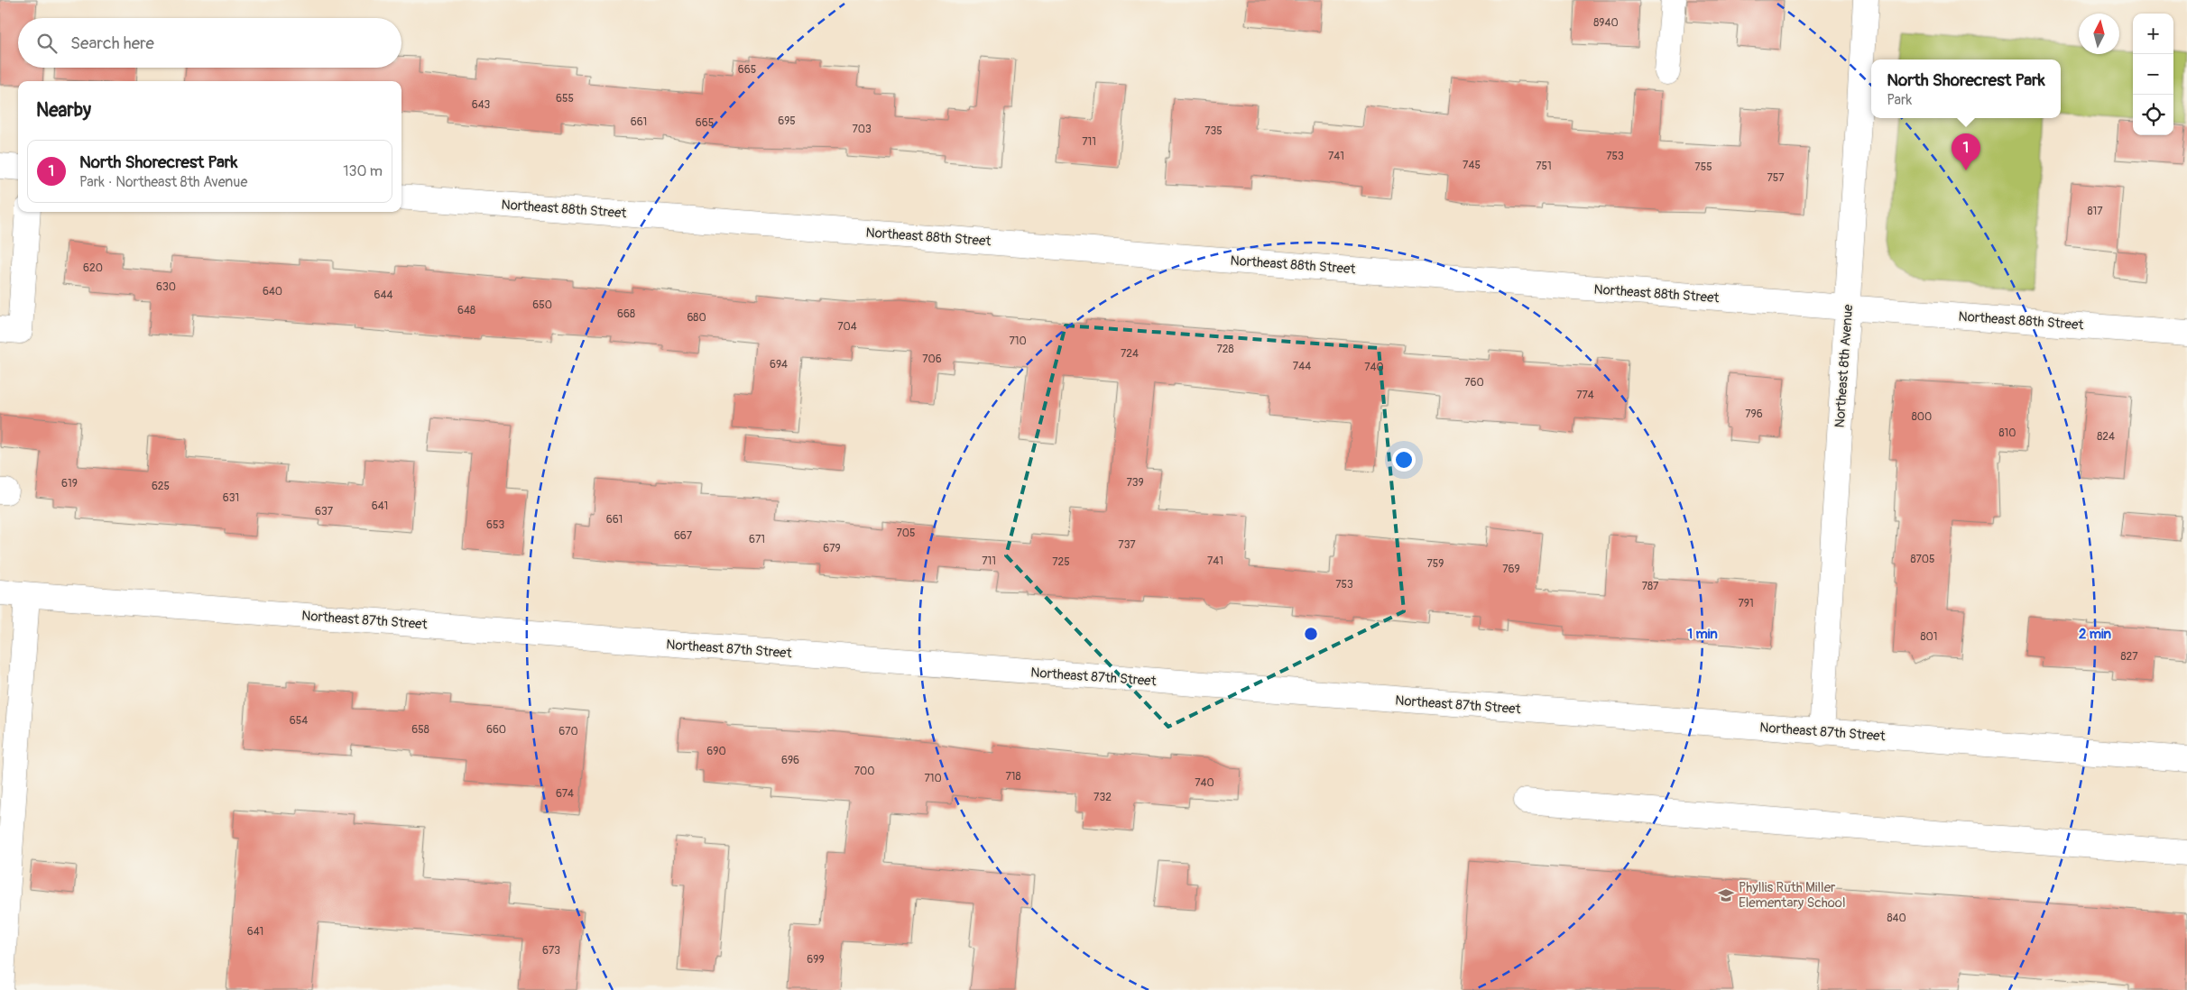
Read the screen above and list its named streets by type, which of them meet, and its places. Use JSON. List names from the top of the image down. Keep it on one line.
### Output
{"streets":{"street":["Northeast 88th Street","Northeast 8th Avenue","Northeast 87th Street"]},"crossings":[["Northeast 88th Street","Northeast 8th Avenue"],["Northeast 8th Avenue","Northeast 87th Street"]],"places":{"school or university":["Phyllis Ruth Miller Elementary School"]},"house_numbers":["8940","665","655","643","695","661","665","703","735","711","741","753","745","751","755","757","817","620","630","640","644","650","648","668","680","704","710","728","724","706","694","744","740","760","774","796","800","810","824","739","619","625","631","641","637","661","653","705","667","671","737","679","8705","711","741","725","759","769","753","787","791","801","827","654","658","660","670","690","696","700","718","710","740","674","732","840","641","673","699"],"north":"top","page":{"map_buttons":["+","−"],"search":"Search here","popup":["North Shorecrest Park","Park"],"heading":"Nearby","pins":"1","list":[{"mark":"1","name":"North Shorecrest Park","note":"Park · Northeast 8th Avenue","value":"130 m"}]},"rings":["1 min","2 min"]}
